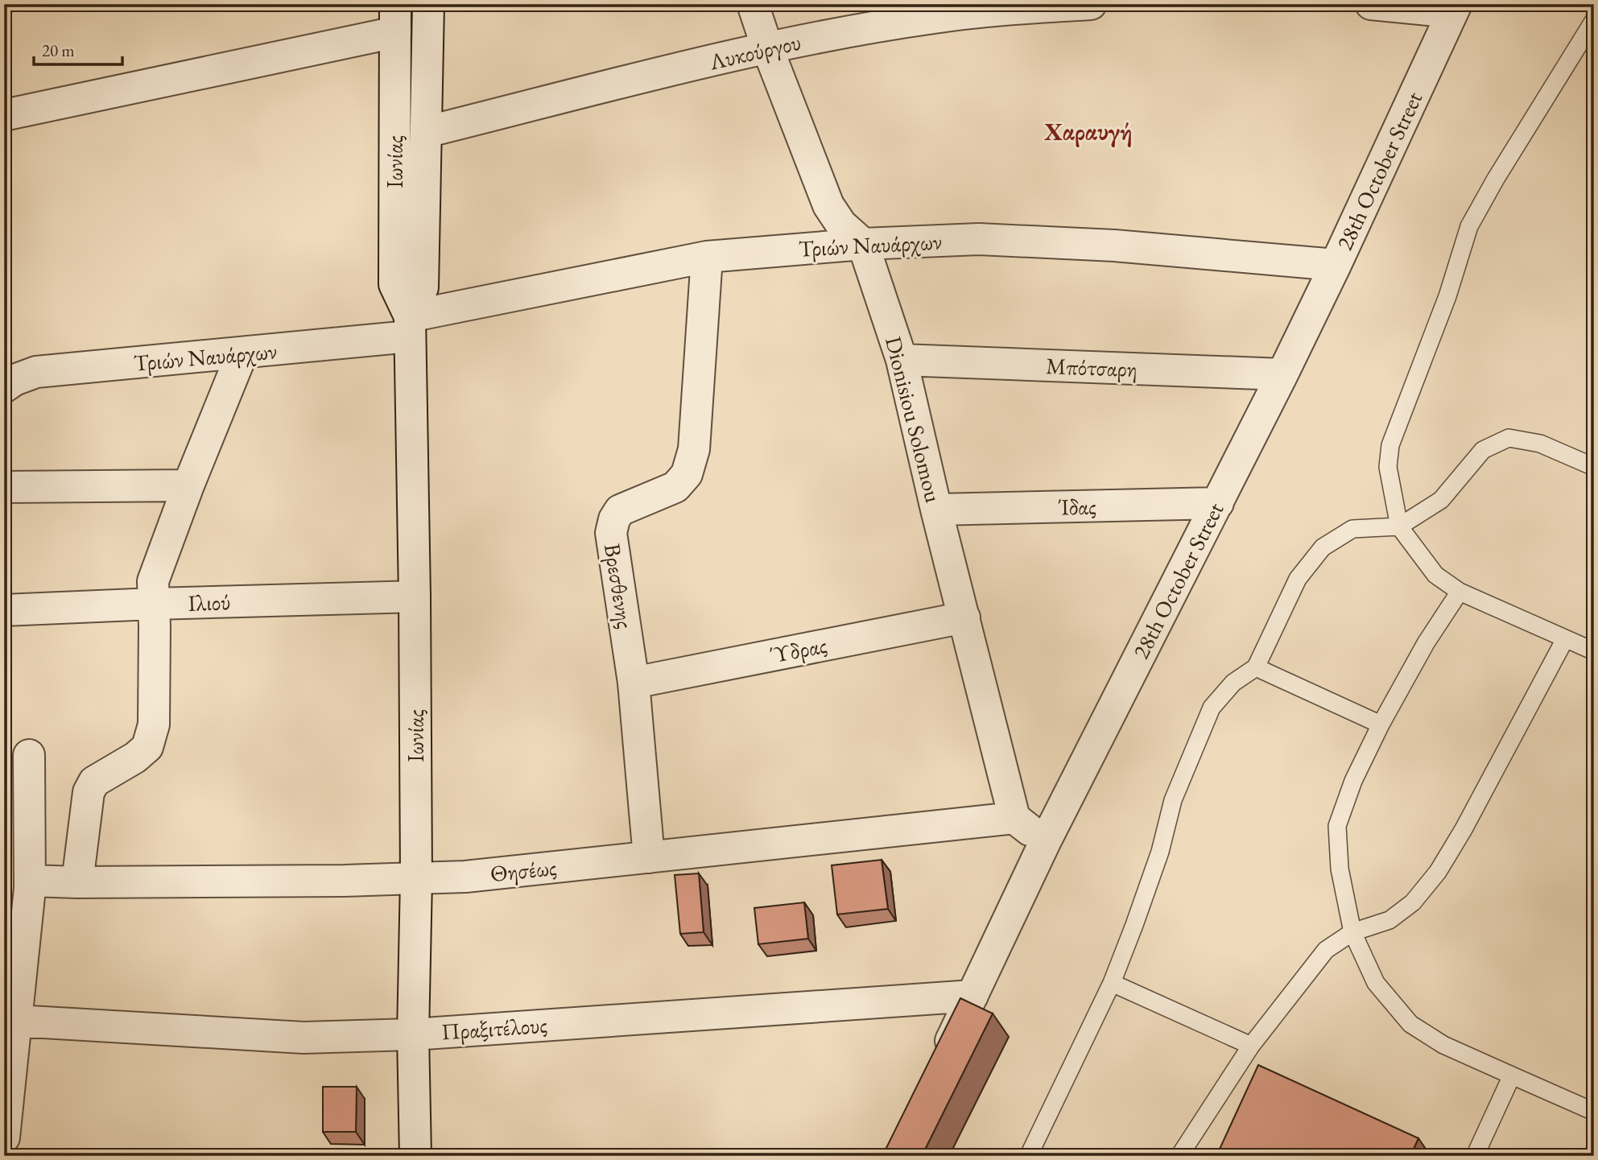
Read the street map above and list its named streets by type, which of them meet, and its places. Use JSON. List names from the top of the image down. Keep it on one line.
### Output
{"streets":{"street":["Λυκούργου","Ιωνίας","28th October Street","Τριών Ναυάρχων","Μπότσαρη","Dionisiou Solomou","Ίδας","Βρεσθενης","Ιλιού","Ύδρας","Θησέως","Πραξιτέλους"]},"crossings":[["Λυκούργου","Ιωνίας"],["Λυκούργου","Dionisiou Solomou"],["Ιωνίας","Τριών Ναυάρχων"],["Ιωνίας","Ιλιού"],["Ιωνίας","Θησέως"],["Ιωνίας","Πραξιτέλους"],["28th October Street","Τριών Ναυάρχων"],["28th October Street","Μπότσαρη"],["28th October Street","Ίδας"],["28th October Street","Πραξιτέλους"],["Τριών Ναυάρχων","Dionisiou Solomou"],["Τριών Ναυάρχων","Βρεσθενης"],["Μπότσαρη","Dionisiou Solomou"],["Dionisiou Solomou","Ίδας"],["Dionisiou Solomou","Ύδρας"],["Dionisiou Solomou","Θησέως"],["Βρεσθενης","Ύδρας"],["Βρεσθενης","Θησέως"]],"districts":["Χαραυγή"],"scale_bar":"20 m"}
